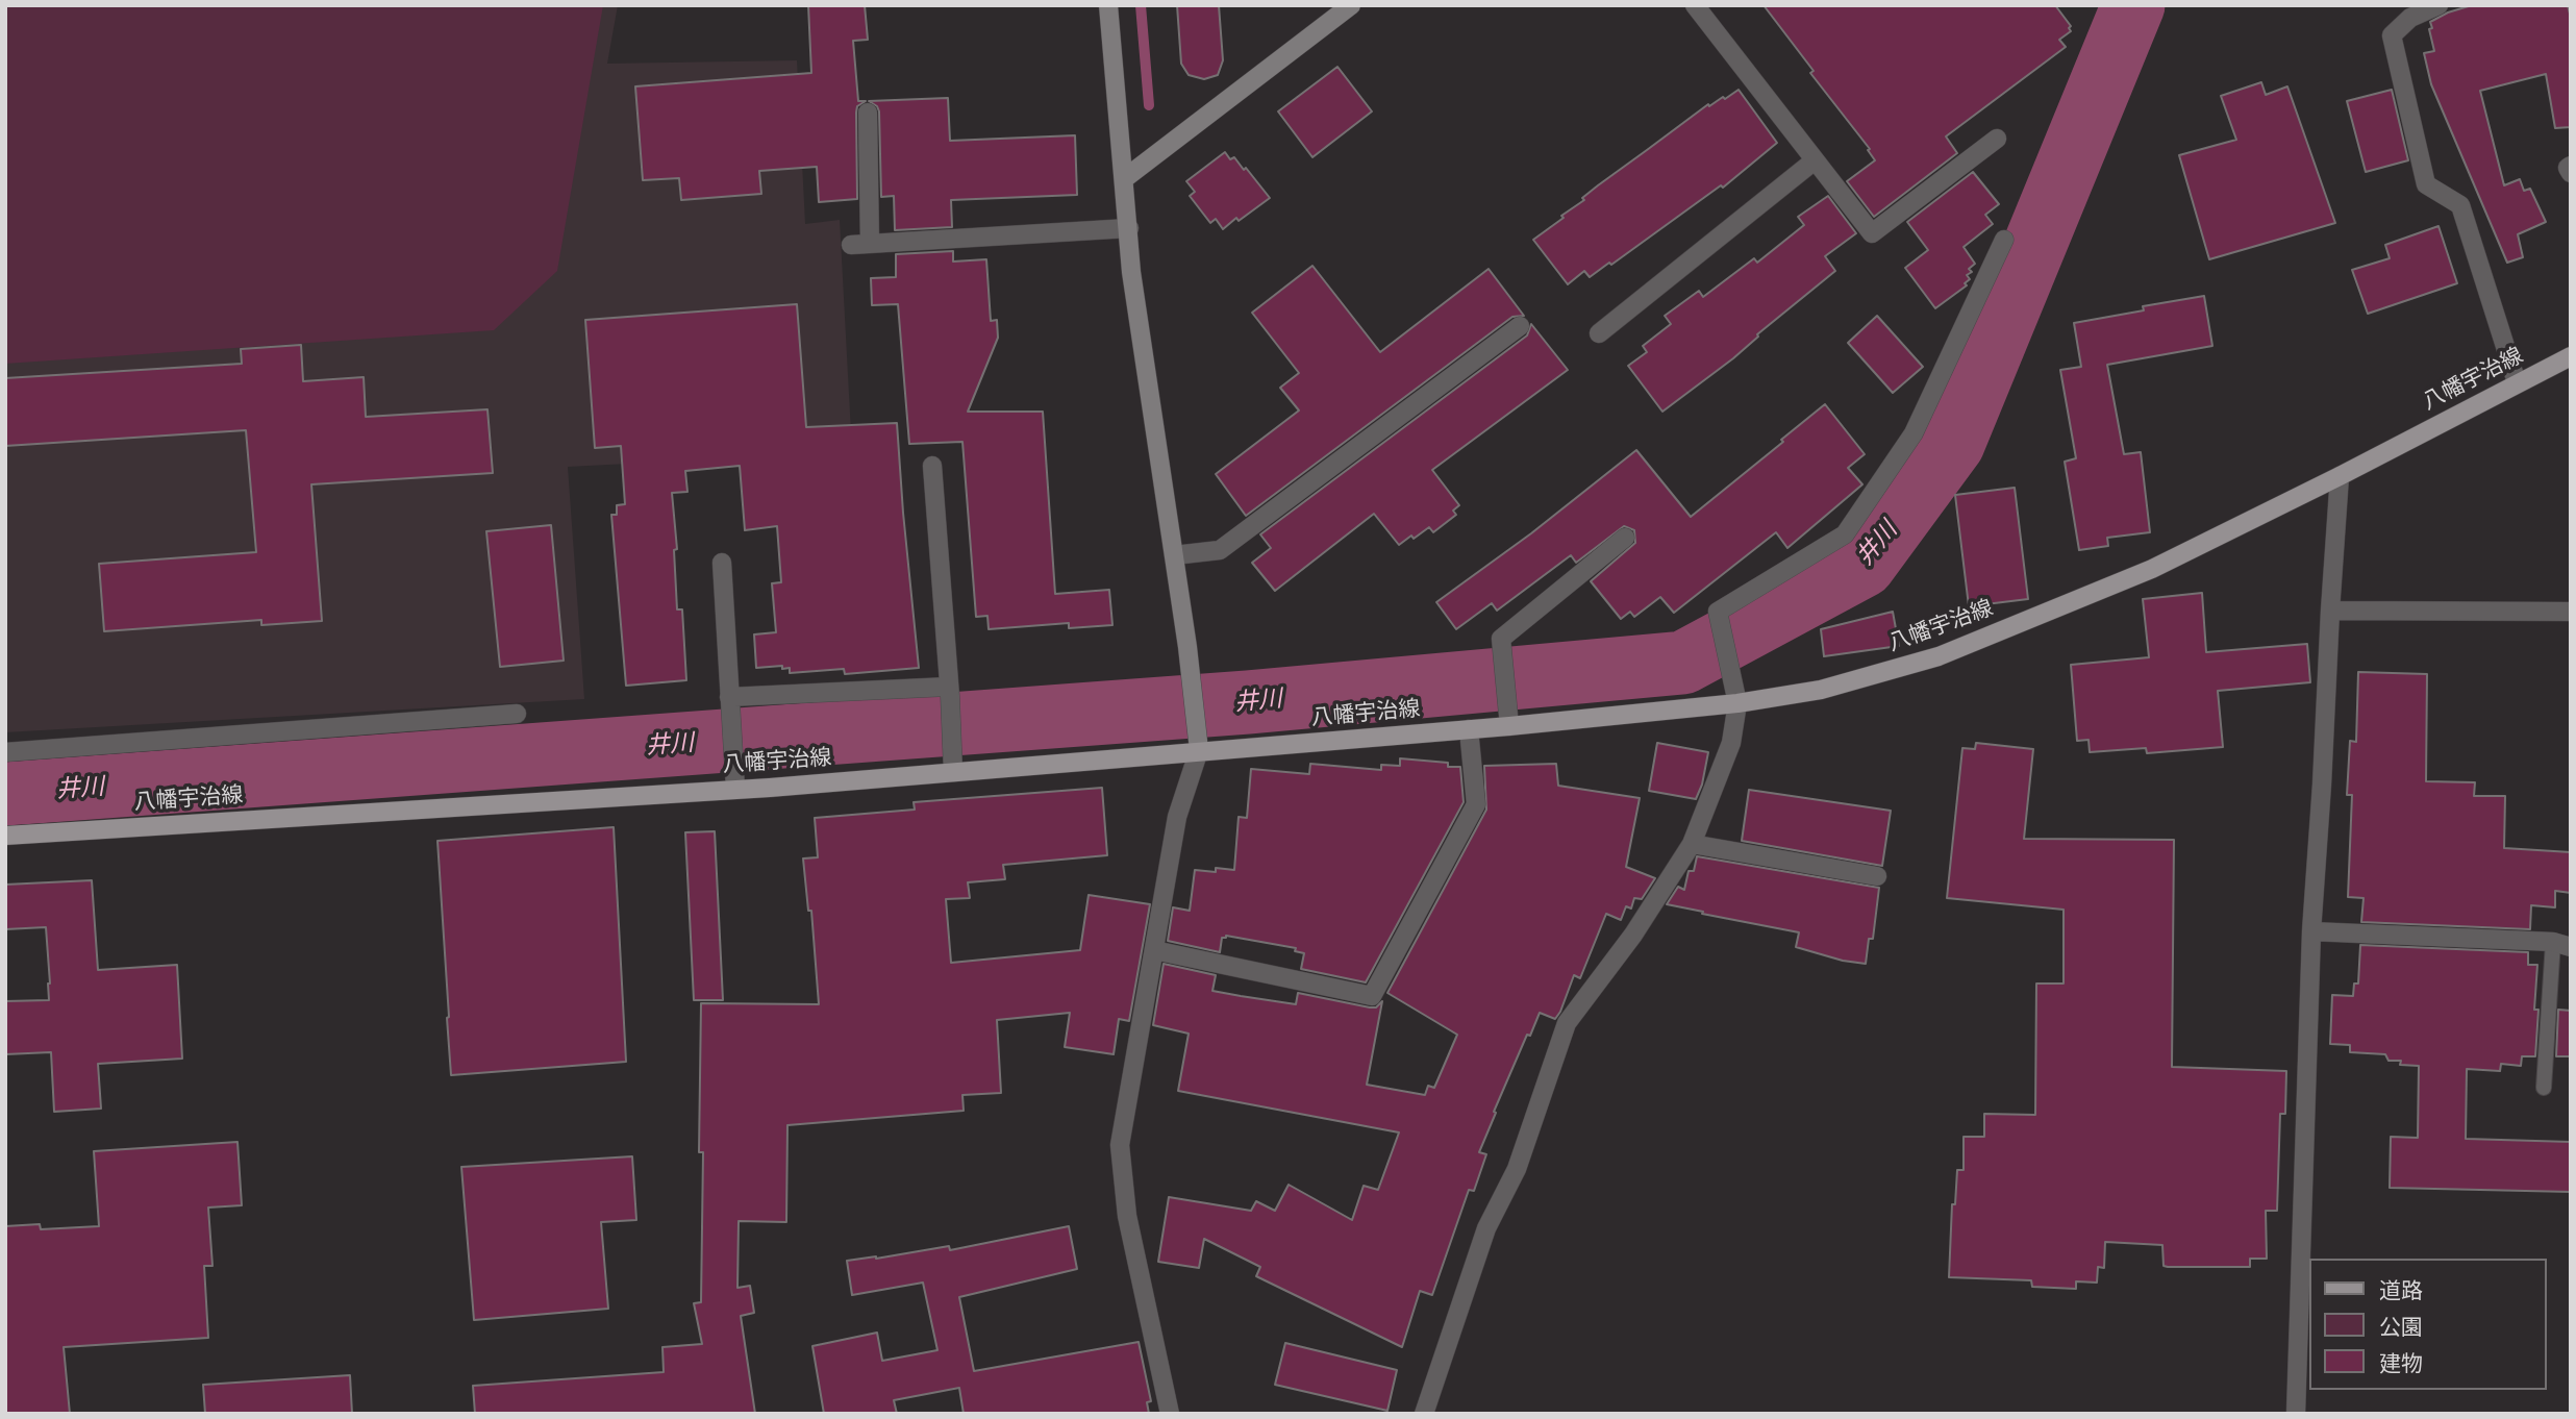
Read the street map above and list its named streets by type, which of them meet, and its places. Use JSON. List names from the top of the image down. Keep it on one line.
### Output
{"streets":{"main road":["八幡宇治線"]},"water":["井川"],"legend":["道路","公園","建物"]}
